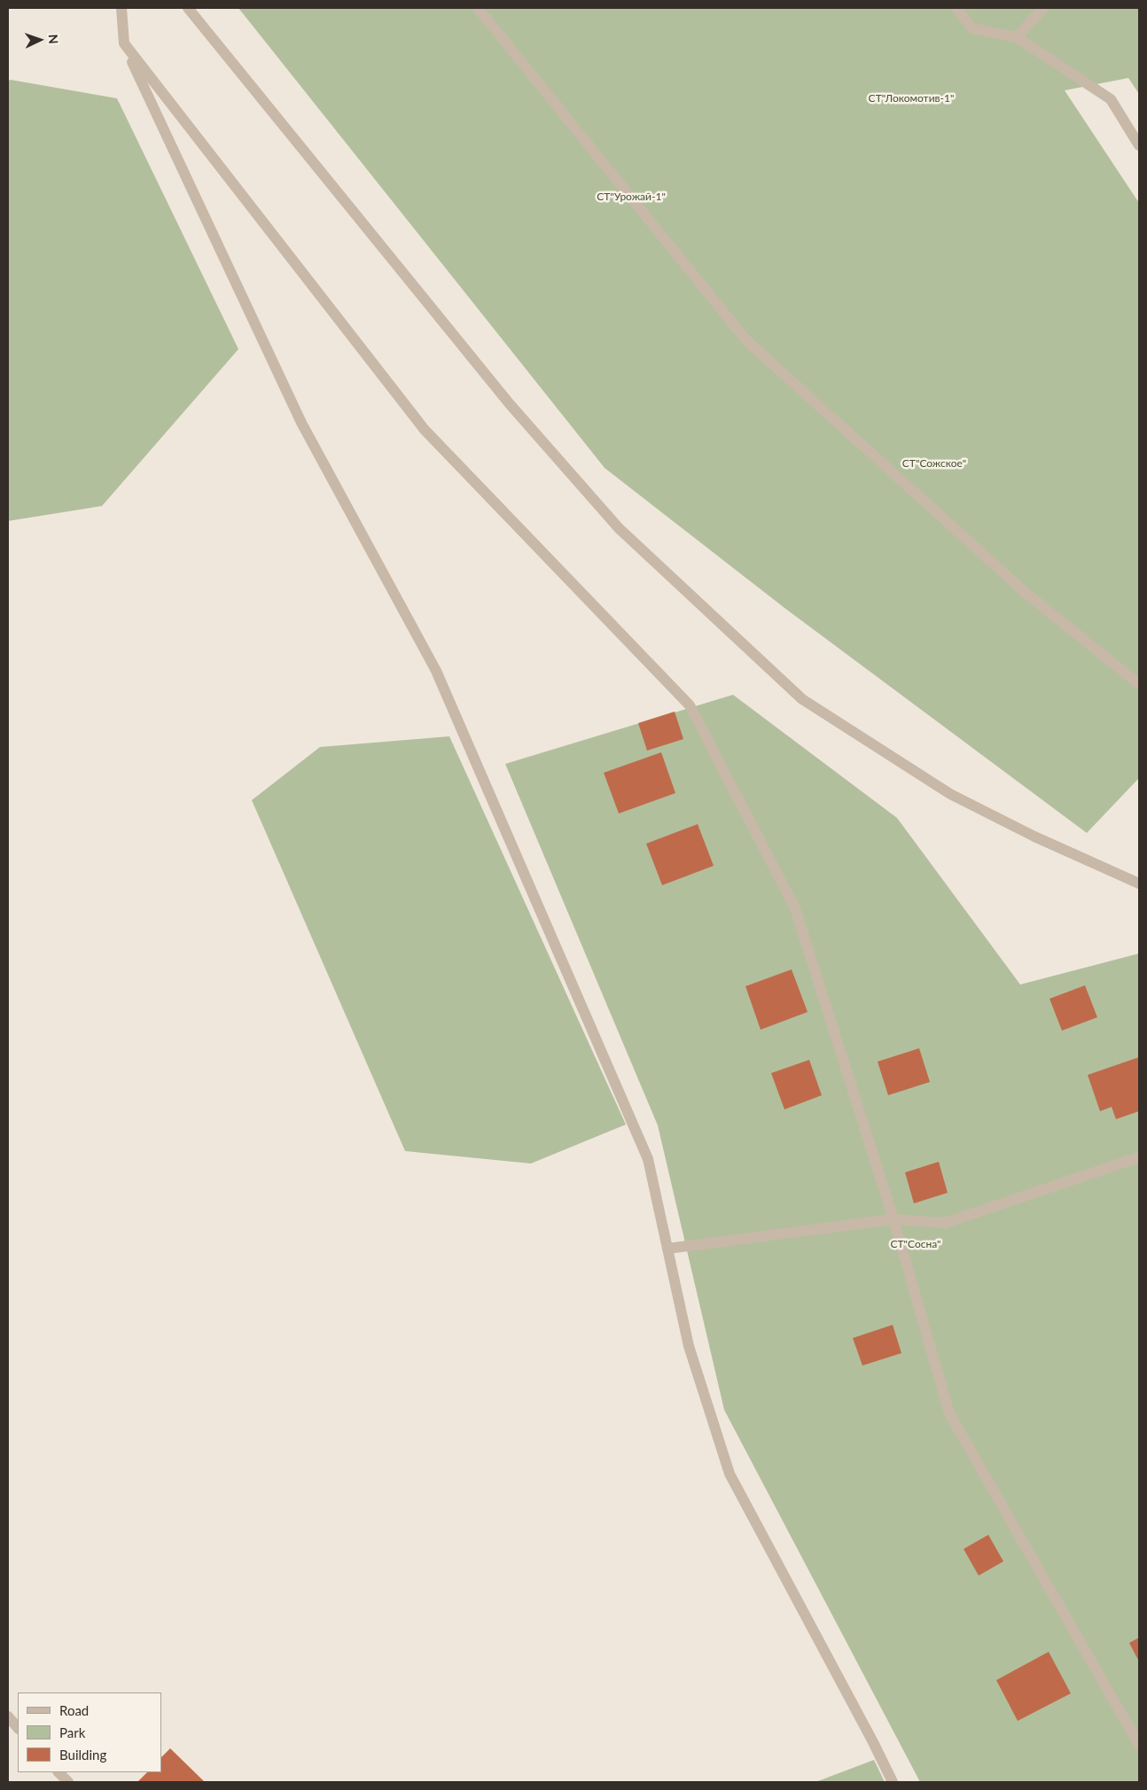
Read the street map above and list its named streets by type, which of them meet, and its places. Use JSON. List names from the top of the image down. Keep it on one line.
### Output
{"parks":["СТ\"Локомотив-1\"","СТ\"Урожай-1\"","СТ\"Сожское\"","СТ\"Сосна\""],"legend":["Road","Park","Building"],"north":"right"}
